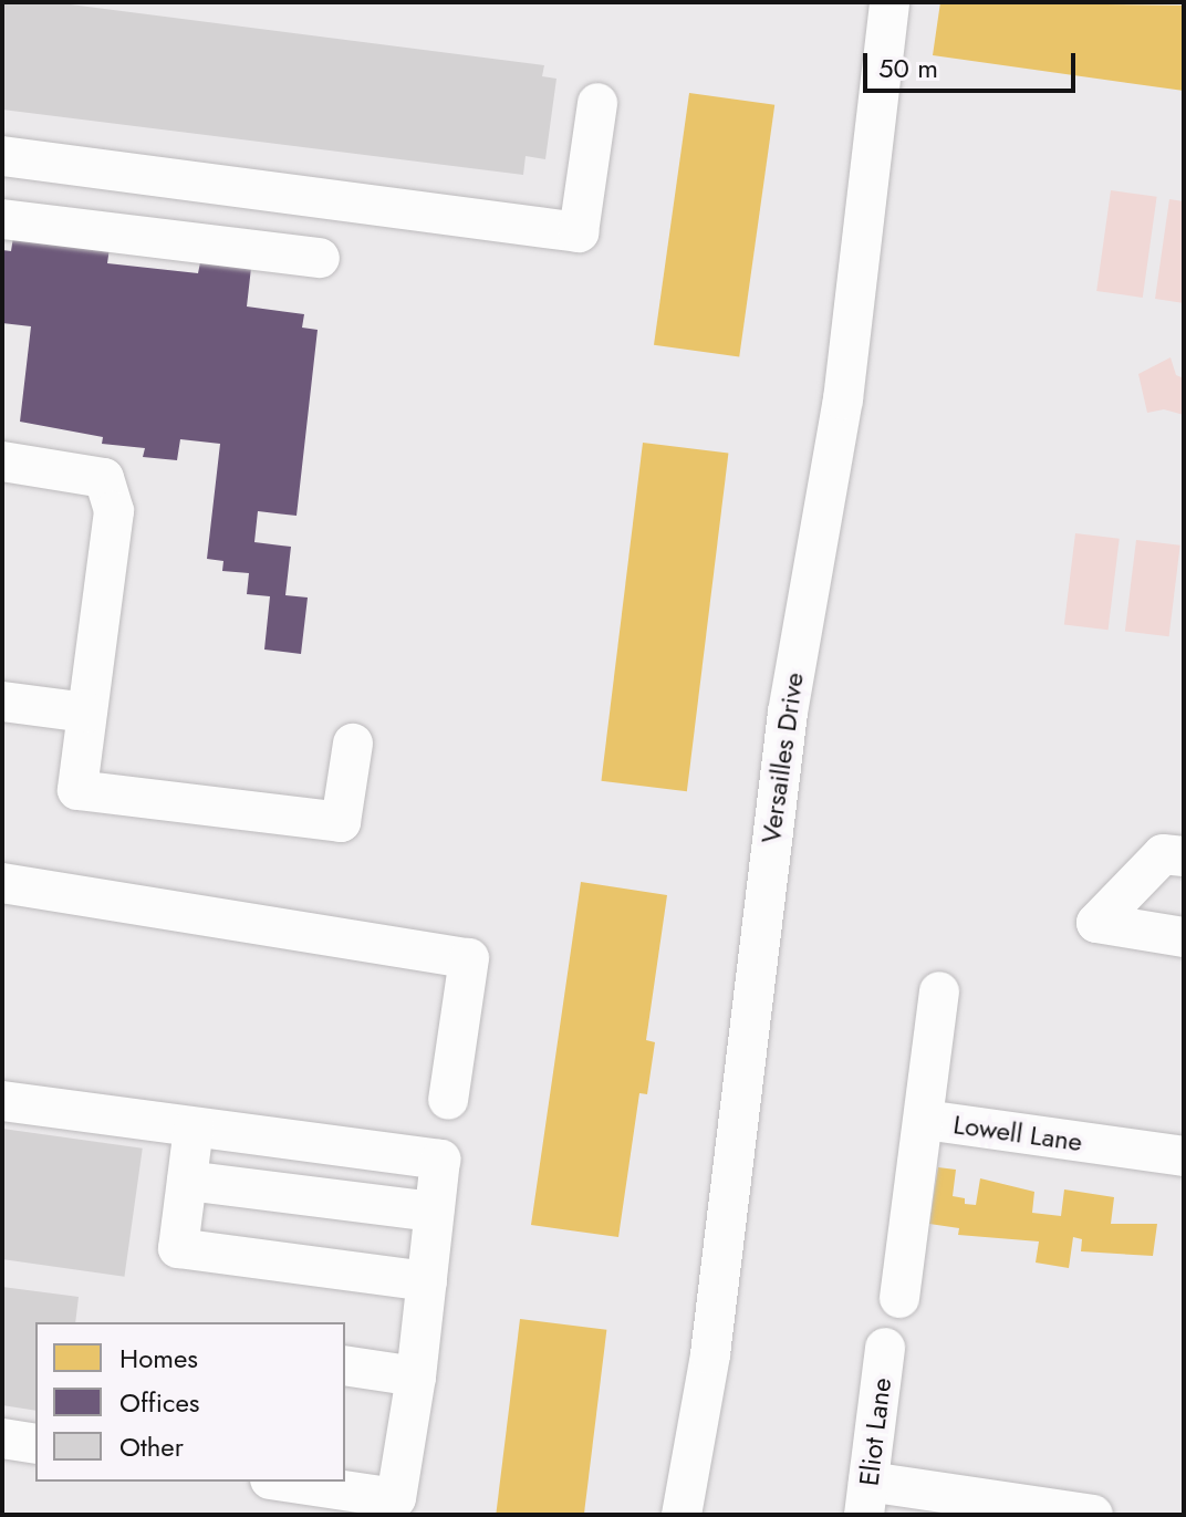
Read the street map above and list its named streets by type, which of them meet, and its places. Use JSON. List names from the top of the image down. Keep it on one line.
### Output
{"streets":{"street":["Versailles Drive","Lowell Lane","Eliot Lane"]},"legend":["Homes","Offices","Other"],"scale_bar":"50 m"}
